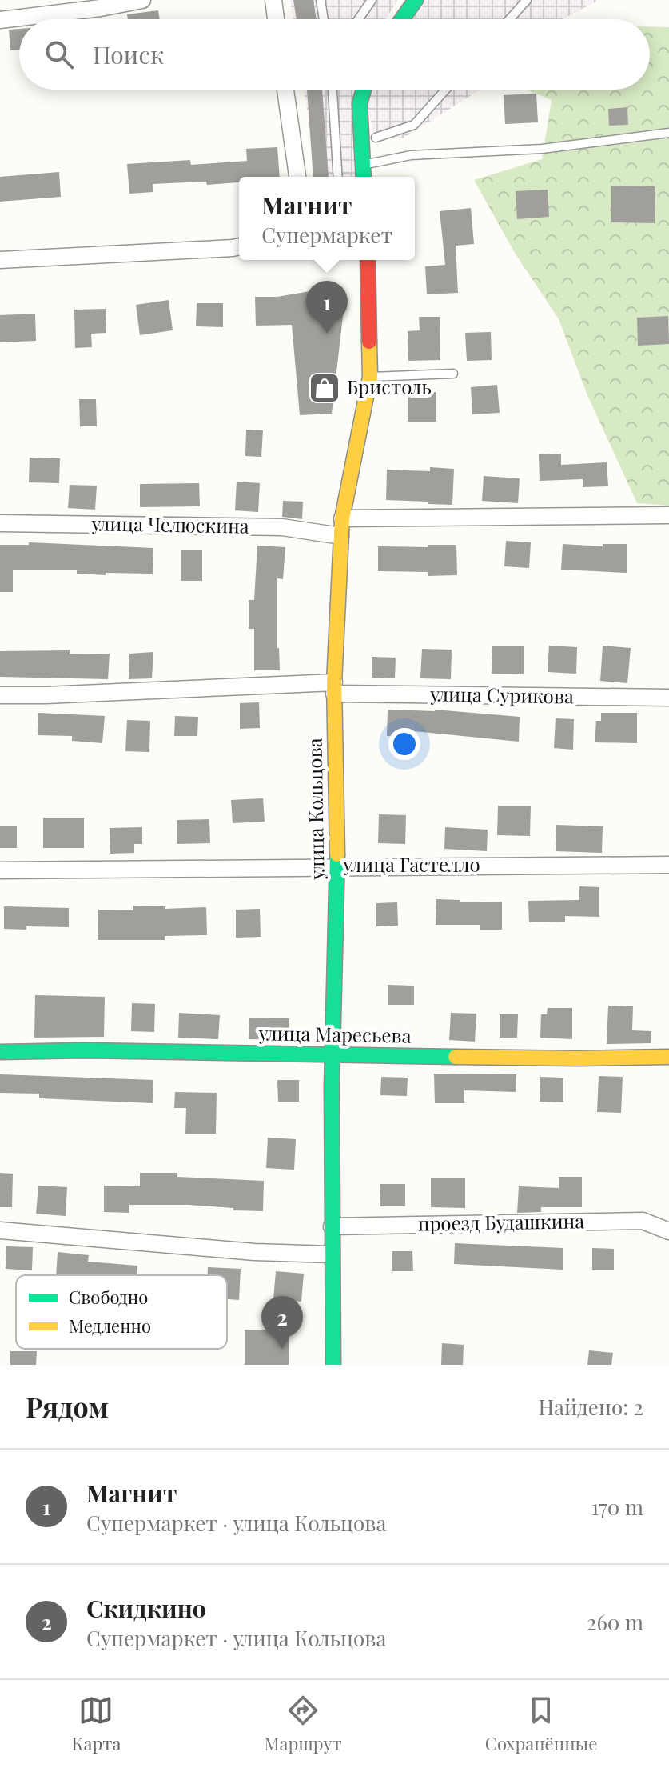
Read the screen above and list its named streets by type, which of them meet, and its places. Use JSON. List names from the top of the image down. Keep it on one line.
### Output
{"streets":{"street":["улица Челюскина","улица Сурикова","улица Кольцова","улица Гастелло","улица Маресьева","проезд Будашкина"]},"crossings":[["улица Челюскина","улица Кольцова"],["улица Сурикова","улица Кольцова"],["улица Кольцова","улица Гастелло"],["улица Кольцова","улица Маресьева"],["улица Кольцова","проезд Будашкина"]],"places":{"shop":["Бристоль"]},"legend":["Свободно","Медленно"],"page":{"search":"Поиск","popup":["Магнит","Супермаркет"],"pins":["1","2"],"heading":["Рядом","Найдено: 2"],"list":[{"mark":"1","name":"Магнит","note":"Супермаркет · улица Кольцова","value":"170 m"},{"mark":"2","name":"Скидкино","note":"Супермаркет · улица Кольцова","value":"260 m"}],"nav":["Карта","Маршрут","Сохранённые"]}}
